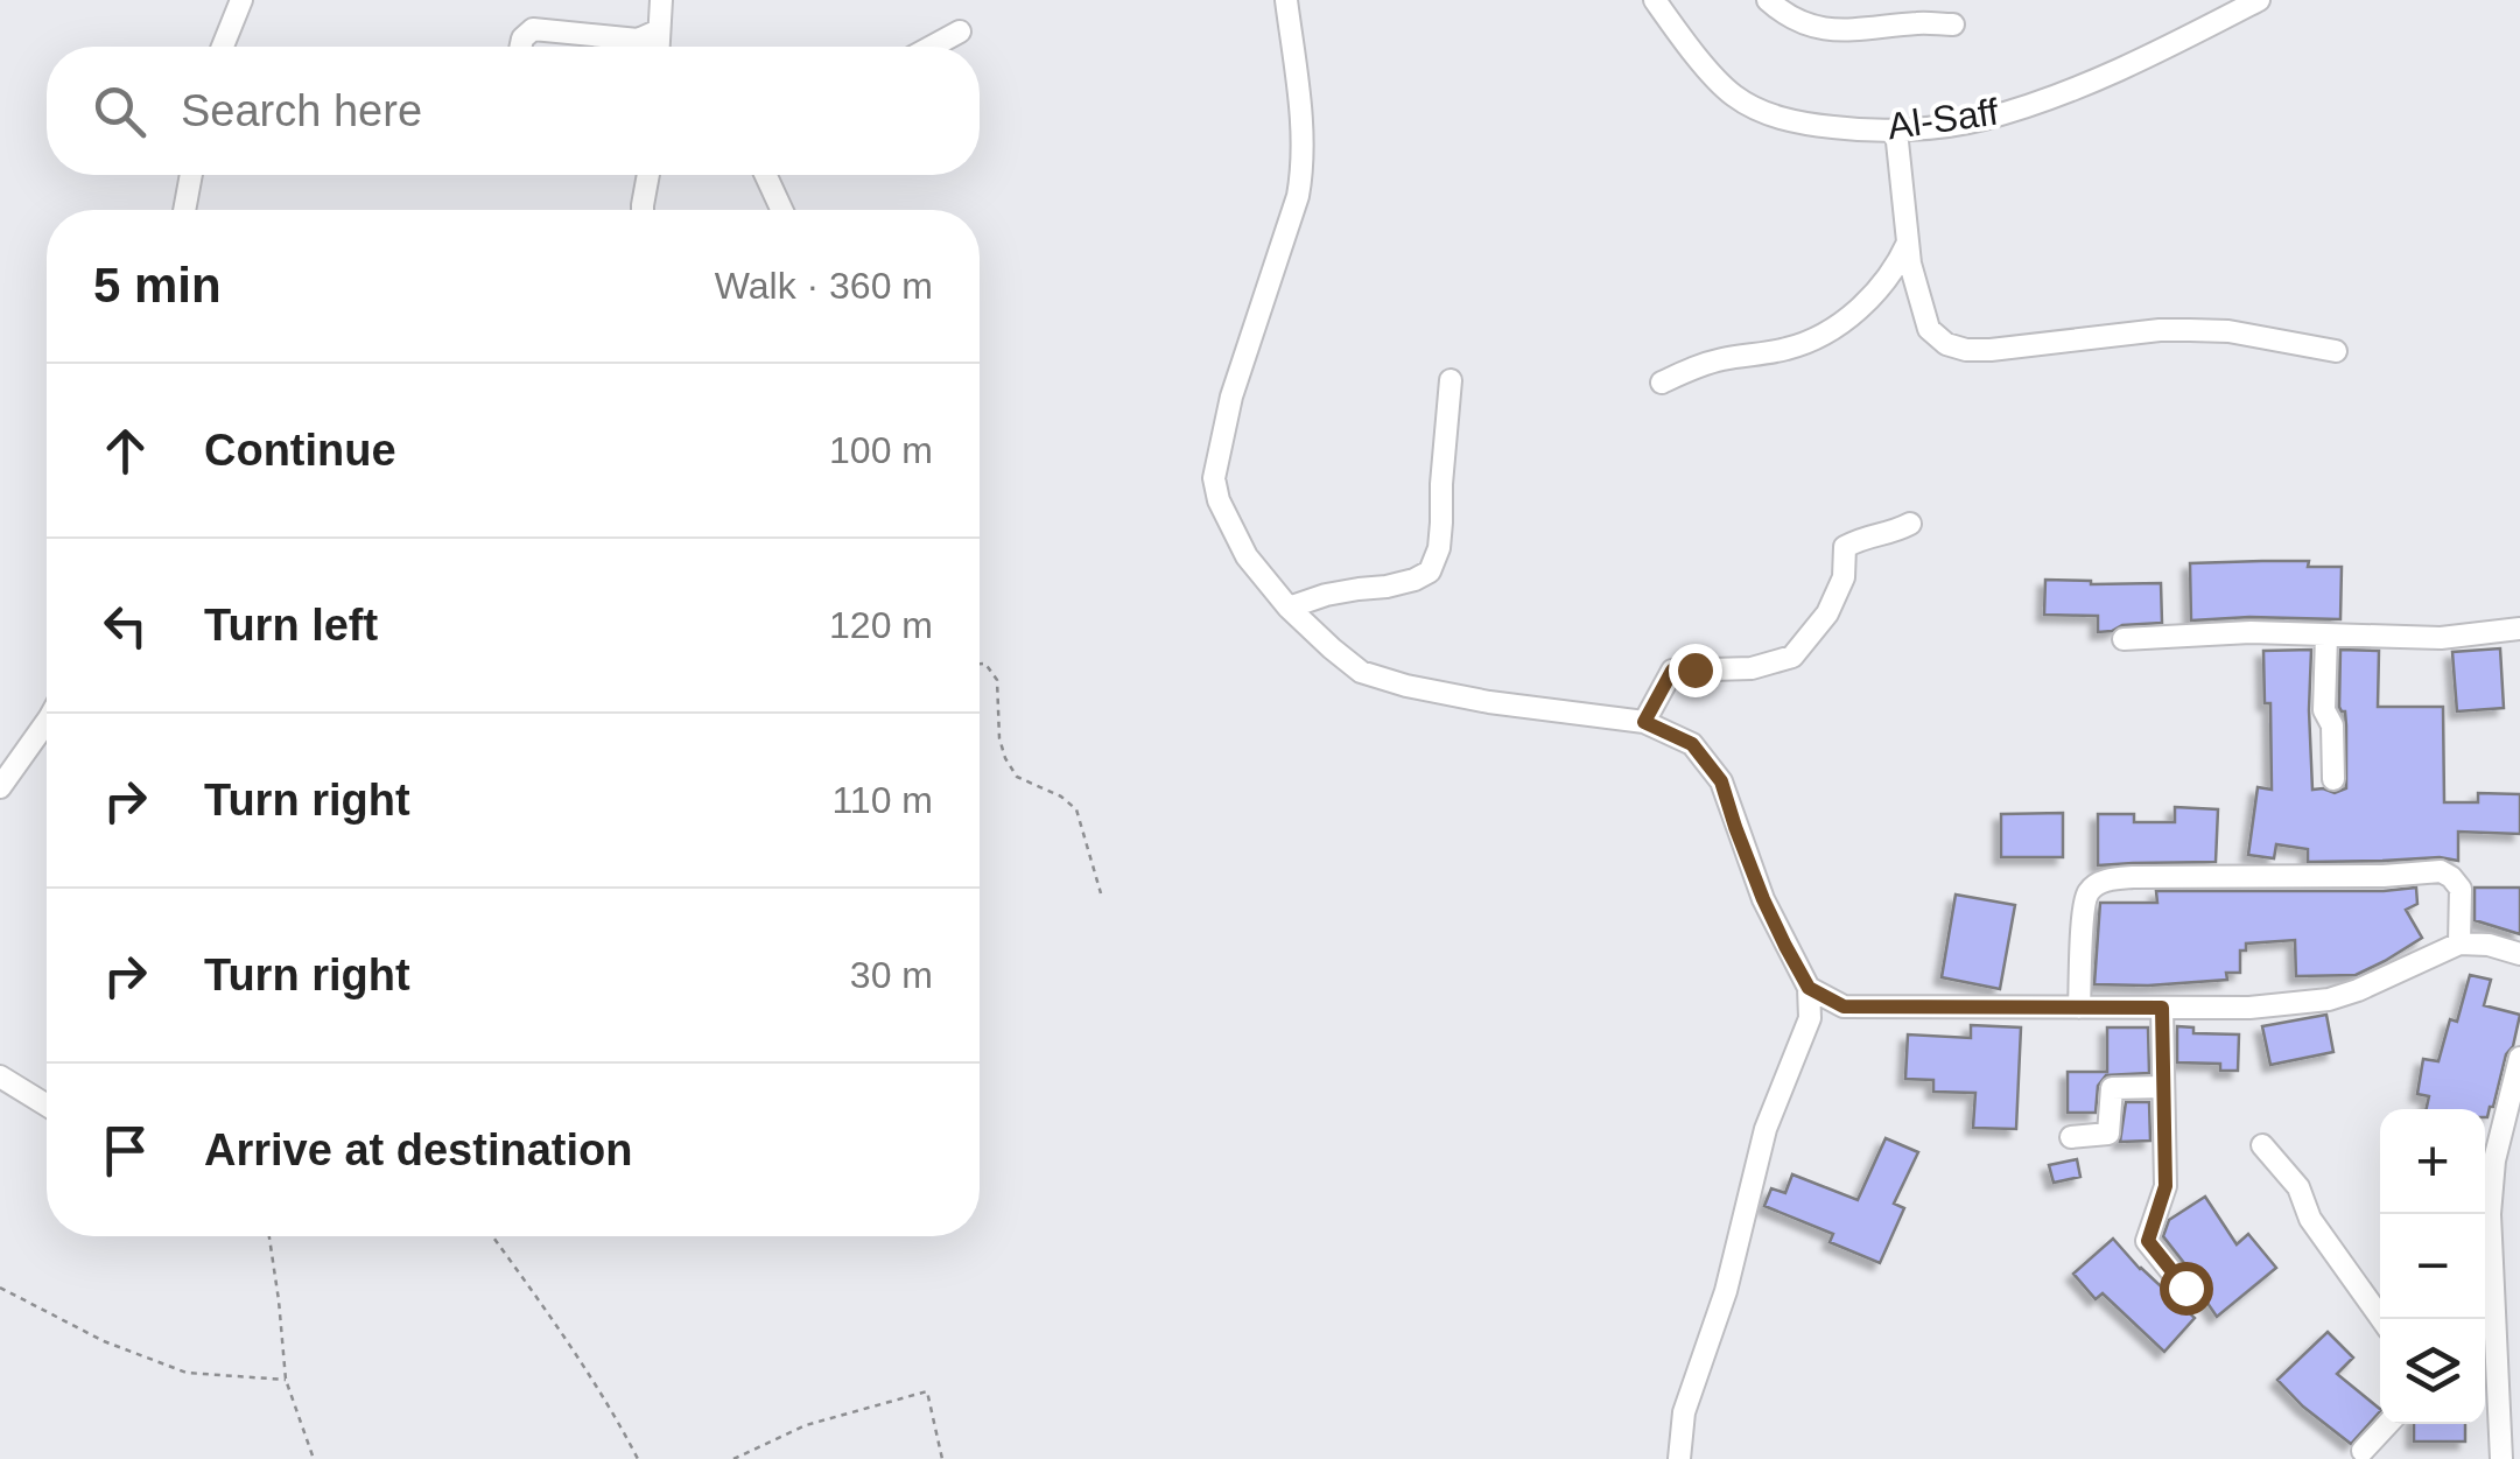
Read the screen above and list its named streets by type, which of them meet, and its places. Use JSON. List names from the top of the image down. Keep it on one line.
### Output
{"streets":{"street":["Al-Saff"]},"page":{"search":"Search here","heading":["5 min","Walk · 360 m"],"list":[["Continue","100 m"],["Turn left","120 m"],["Turn right","110 m"],["Turn right","30 m"],"Arrive at destination"],"map_buttons":["+","−"]}}
